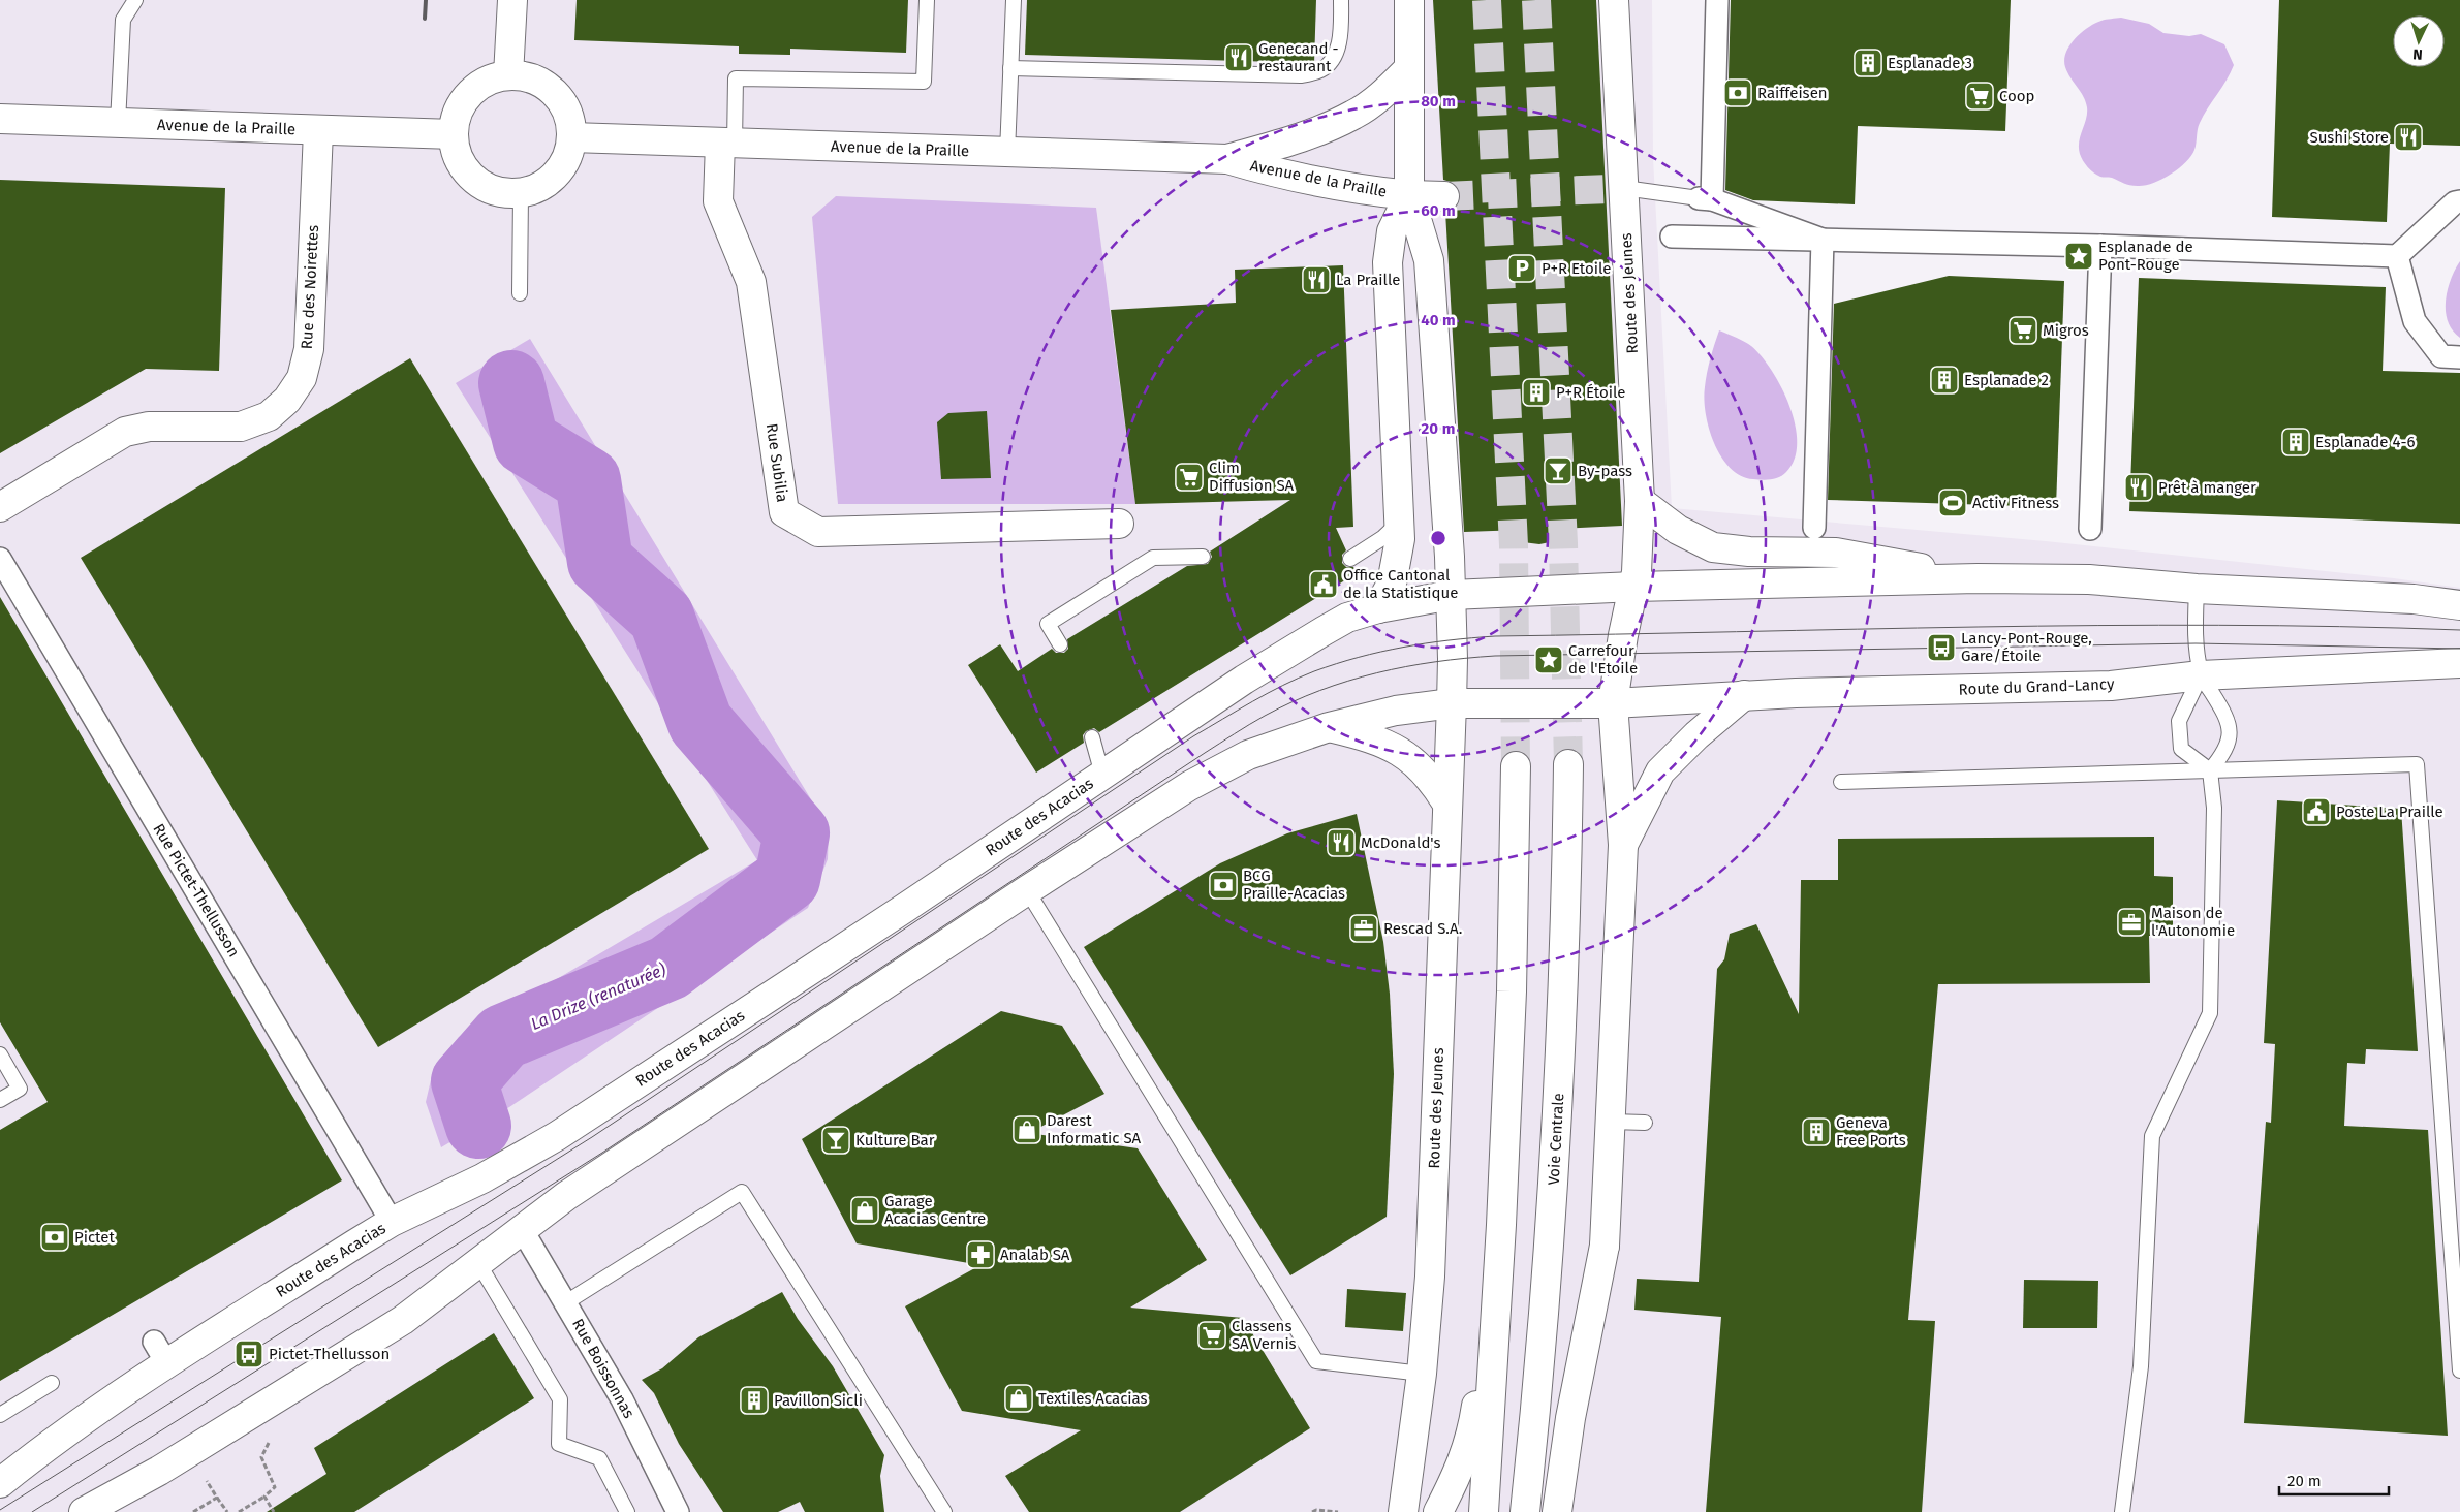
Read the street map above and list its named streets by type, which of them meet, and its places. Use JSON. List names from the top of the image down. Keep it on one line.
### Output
{"streets":{"main road":["Avenue de la Praille","Rue des Noirettes","Route des Jeunes","Rue Subilia","Route du Grand-Lancy","Route des Acacias","Voie Centrale"],"street":["Rue Pictet-Thellusson","Rue Boissonnas"]},"crossings":[["Avenue de la Praille","Rue des Noirettes"],["Avenue de la Praille","Rue Subilia"],["Route des Acacias","Rue Pictet-Thellusson"]],"water":["La Drize (renaturée)"],"places":{"restaurant":["Genecand - restaurant","Sushi Store","La Praille","Prêt à manger","McDonald's"],"building":["Esplanade 3","Esplanade 2","P+R Étoile","Esplanade 4-6","Geneva Free Ports","Pavillon Sicli"],"bank":["Raiffeisen","BCG Praille-Acacias","Pictet"],"supermarket":["Coop","Migros","Clim Diffusion SA","Classens SA Vernis"],"place":["Esplanade de Pont-Rouge","Carrefour de l'Etoile"],"parking":["P+R Etoile"],"bar":["By-pass","Kulture Bar"],"sports":["Activ Fitness"],"public building":["Office Cantonal de la Statistique","Poste La Praille"],"bus stop":["Lancy-Pont-Rouge, Gare/Étoile","Pictet-Thellusson"],"office":["Maison de l'Autonomie","Rescad S.A."],"shop":["Darest Informatic SA","Garage Acacias Centre","Textiles Acacias"],"pharmacy":["Analab SA"]},"scale_bar":"20 m","north":"bottom","rings":["80 m","60 m","40 m","20 m"]}
